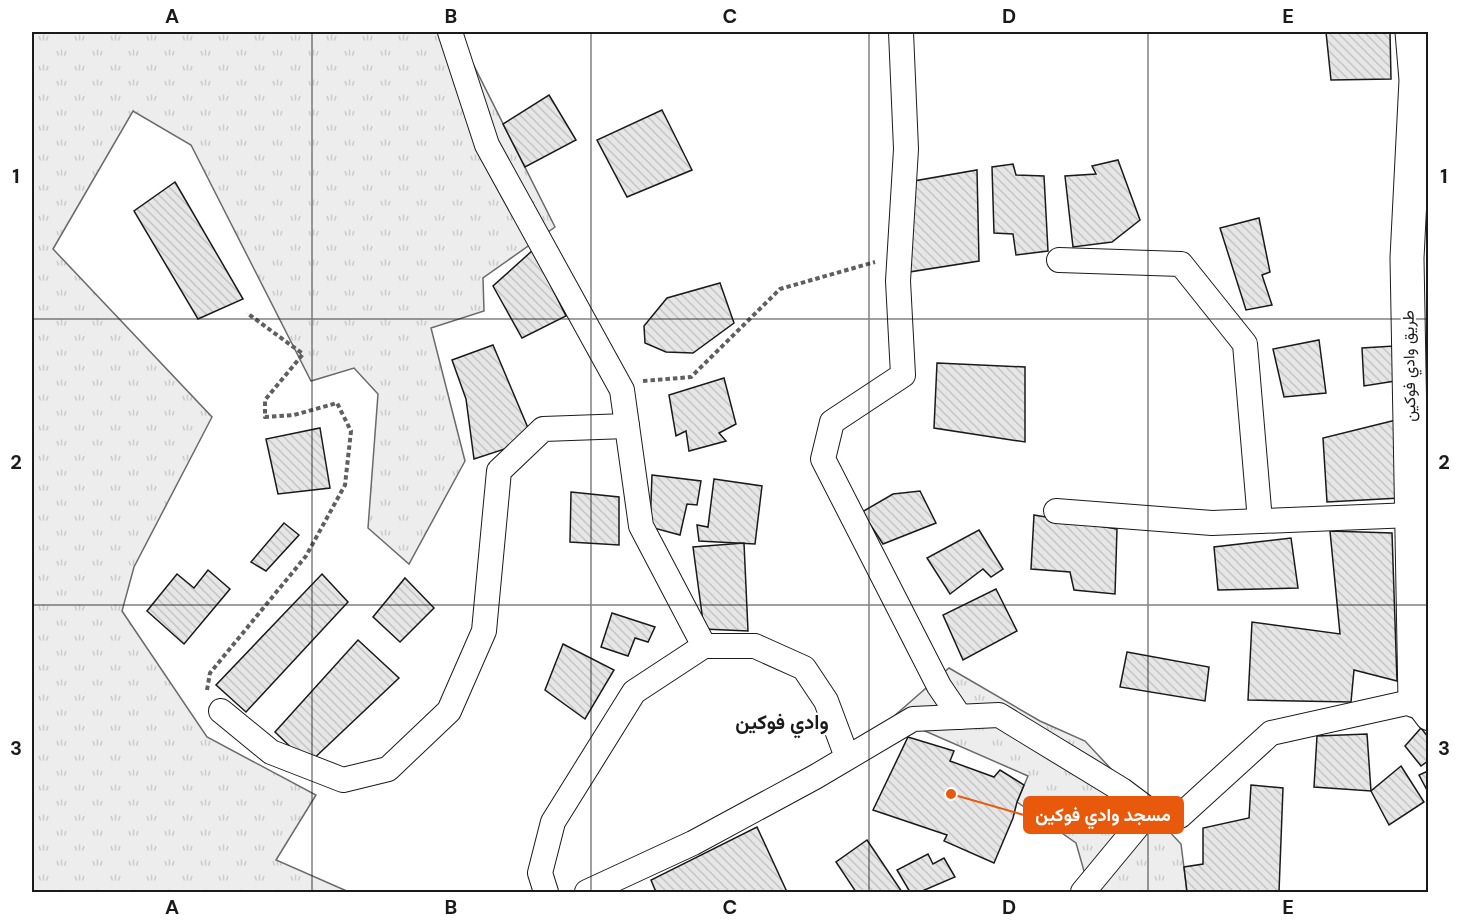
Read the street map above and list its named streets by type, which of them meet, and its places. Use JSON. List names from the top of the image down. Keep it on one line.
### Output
{"streets":{"street":["طريق وادي فوکين"]},"districts":["وادي فوكين"],"places":["مسجد وادي فوكين"],"grid":{"columns":["A","B","C","D","E"],"rows":["1","2","3"]}}
